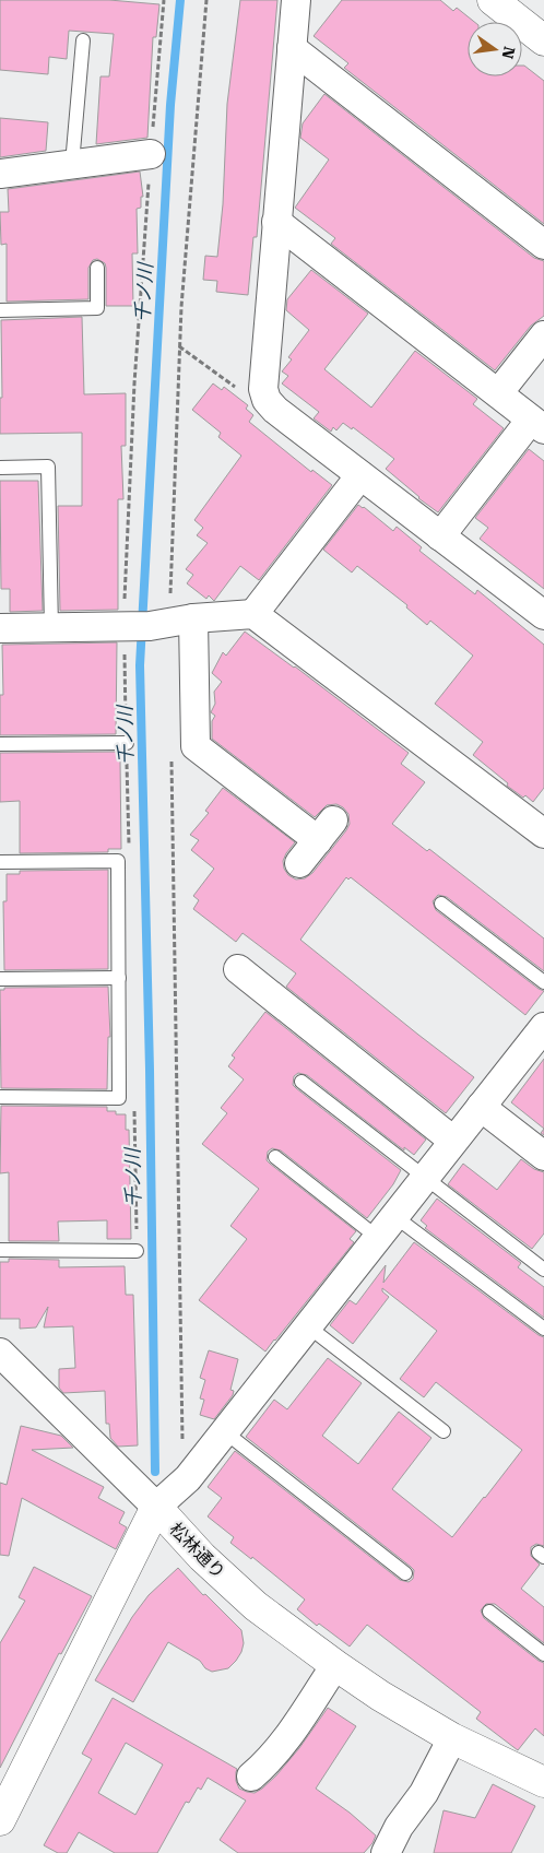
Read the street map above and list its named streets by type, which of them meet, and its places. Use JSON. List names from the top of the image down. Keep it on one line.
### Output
{"streets":{"street":["松林通り"]},"water":["千ノ川"],"north":"right"}
